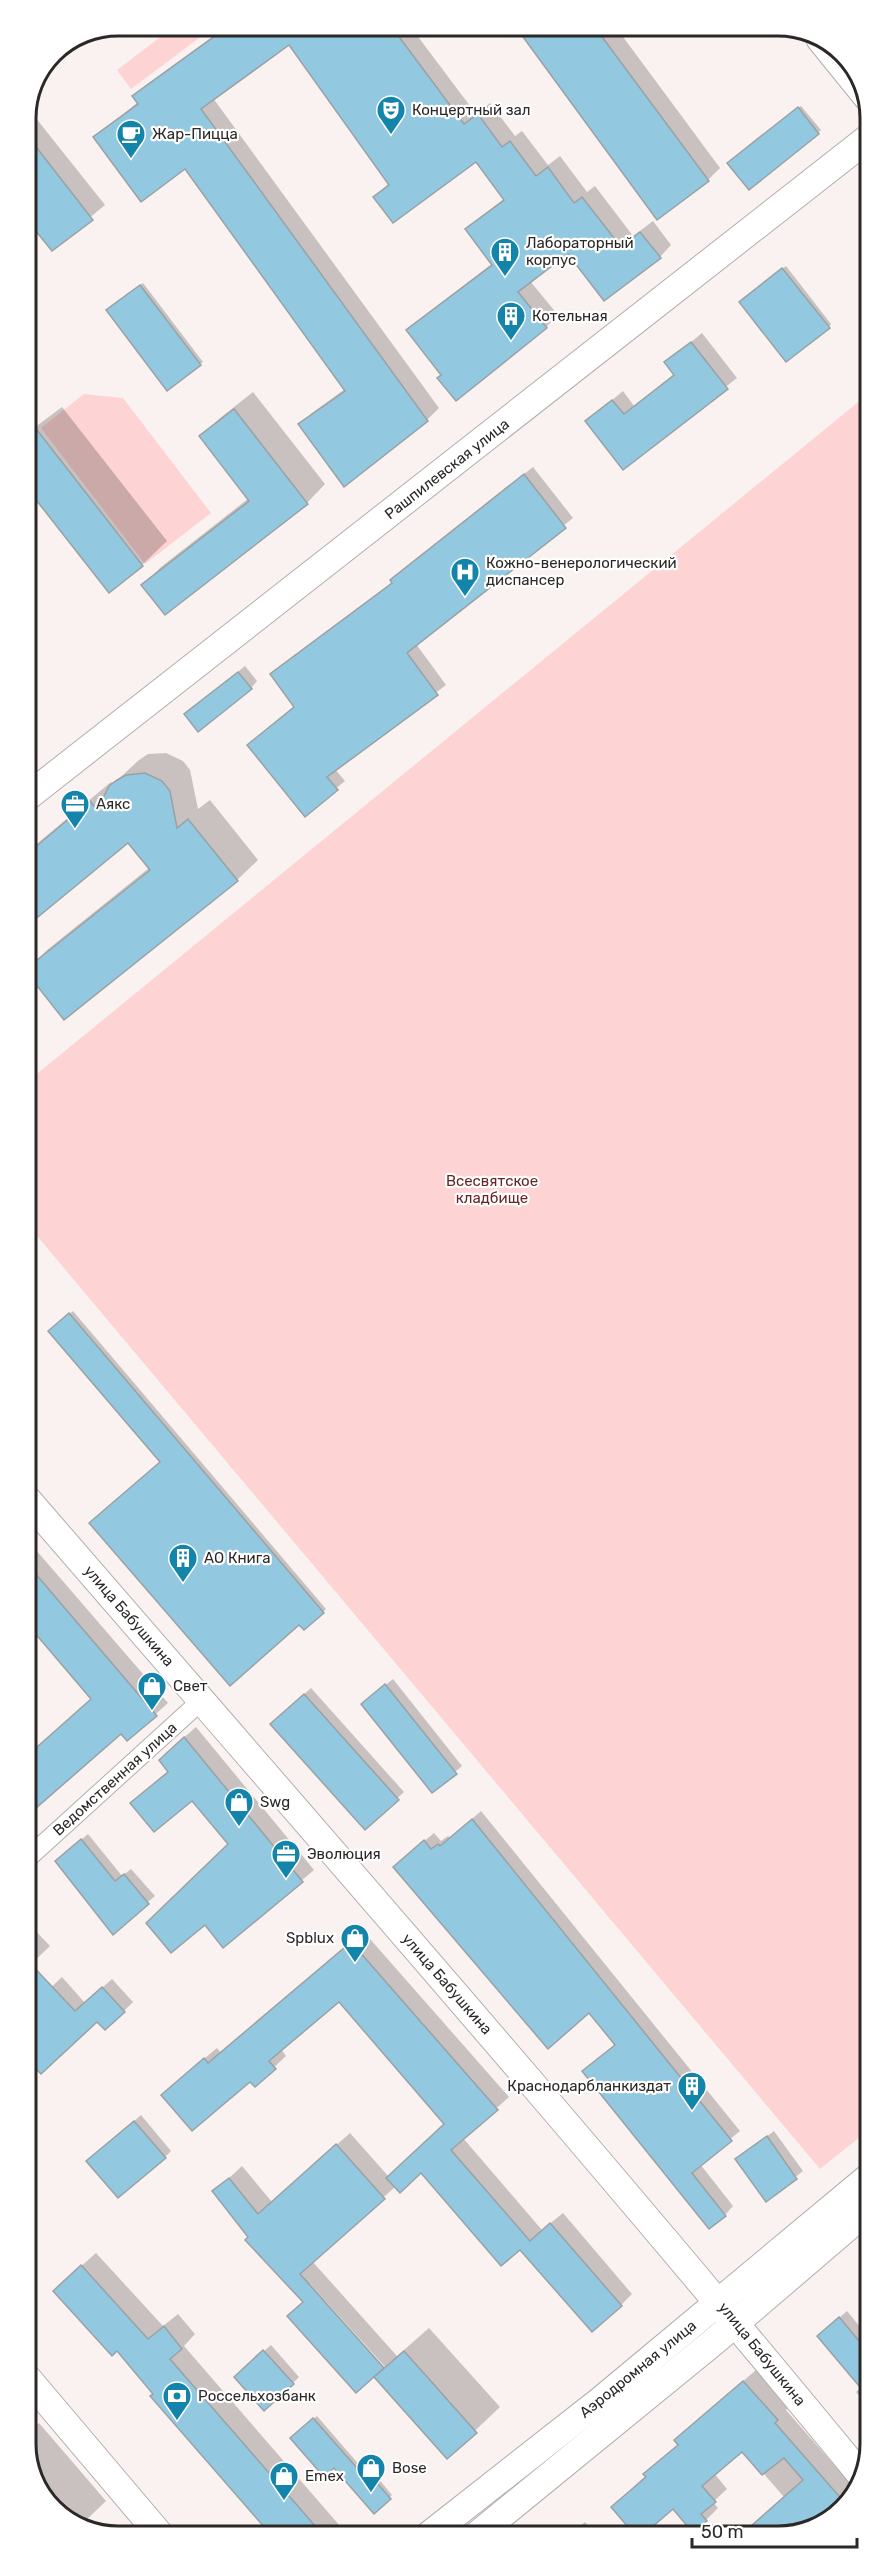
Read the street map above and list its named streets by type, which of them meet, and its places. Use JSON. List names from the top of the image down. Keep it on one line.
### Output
{"streets":{"street":["Рашпилевская улица","улица Бабушкина","Ведомственная улица","Аэродромная улица"]},"crossings":[["улица Бабушкина","Ведомственная улица"],["улица Бабушкина","Аэродромная улица"]],"parks":["Всесвятское кладбище"],"places":{"theatre":["Концертный зал"],"cafe":["Жар-Пицца"],"building":["Лабораторный корпус","Котельная","АО Книга","Краснодарбланкиздат"],"hospital":["Кожно-венерологический диспансер"],"office":["Аякс","Эволюция"],"shop":["Свет","Swg","Spblux","Bose","Emex"],"bank":["Россельхозбанк"]},"scale_bar":"50 m"}
